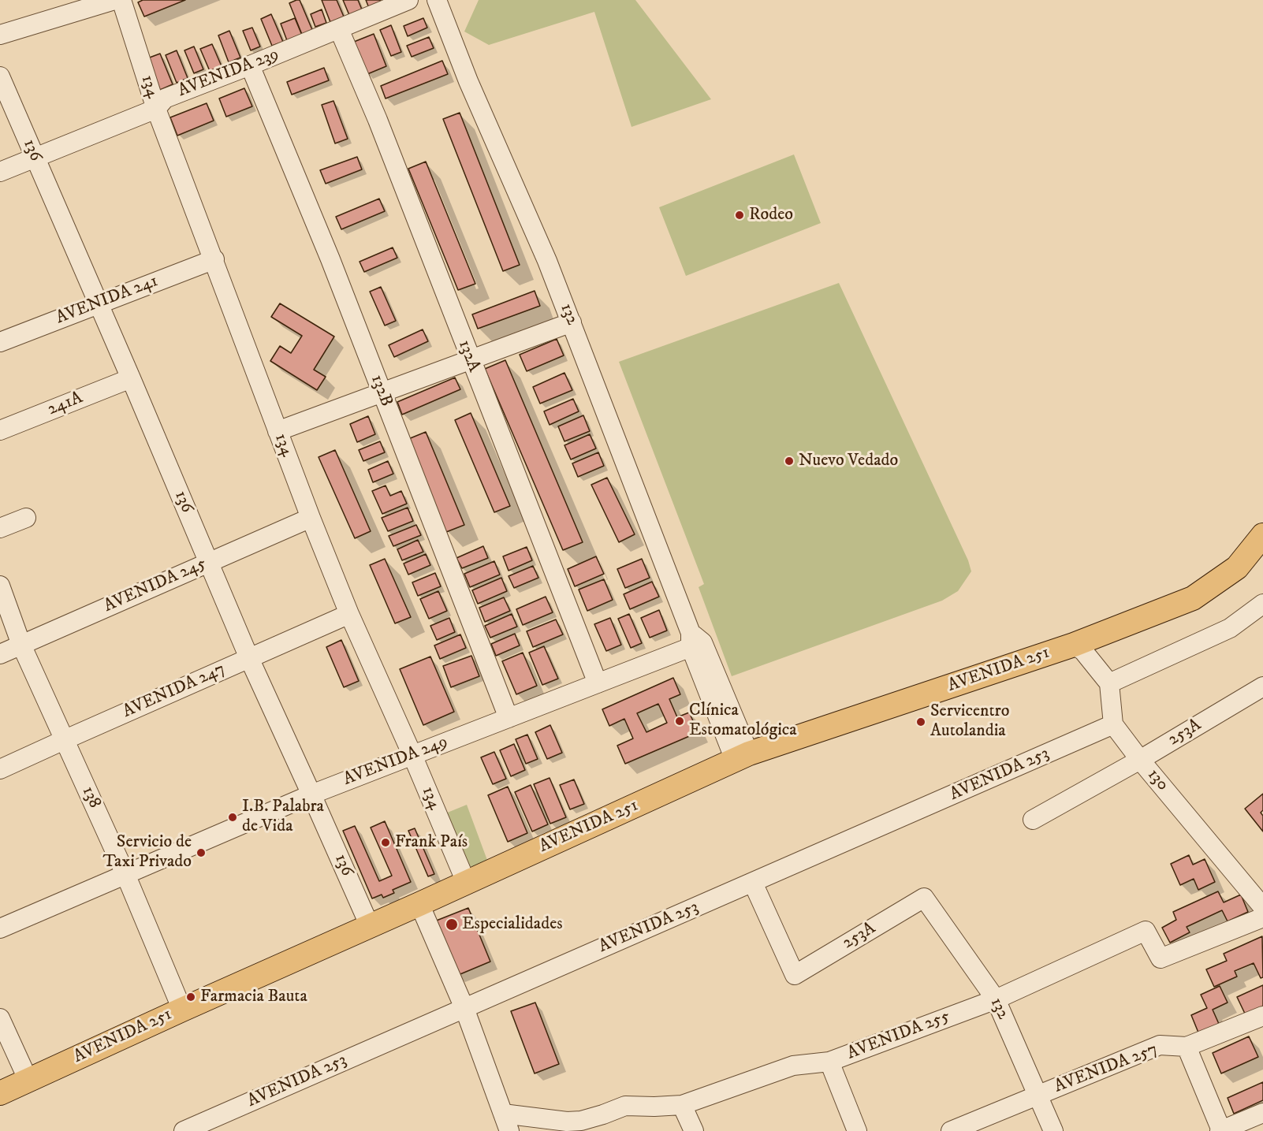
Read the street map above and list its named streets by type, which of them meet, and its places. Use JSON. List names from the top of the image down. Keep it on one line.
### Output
{"streets":{"main road":["AVENIDA 251"],"street":["AVENIDA 239","134","136","AVENIDA 241","132","132A","132B","241A","AVENIDA 245","AVENIDA 247","253A","AVENIDA 249","AVENIDA 253","130","138","AVENIDA 255","AVENIDA 257"]},"crossings":[["AVENIDA 239","134"],["AVENIDA 239","136"],["AVENIDA 239","132A"],["AVENIDA 239","132B"],["134","AVENIDA 241"],["134","AVENIDA 245"],["134","AVENIDA 251"],["134","AVENIDA 247"],["134","AVENIDA 249"],["136","AVENIDA 241"],["136","241A"],["136","AVENIDA 245"],["136","AVENIDA 251"],["136","AVENIDA 247"],["136","AVENIDA 249"],["132","AVENIDA 251"],["132","253A"],["132","AVENIDA 249"],["132","AVENIDA 255"],["132","AVENIDA 257"],["132A","AVENIDA 249"],["132B","AVENIDA 249"],["AVENIDA 245","138"],["AVENIDA 251","138"],["AVENIDA 247","138"],["253A","AVENIDA 253"],["253A","130"],["AVENIDA 249","138"],["AVENIDA 253","130"]],"places":["Rodeo","Nuevo Vedado","Clínica Estomatológica","Servicentro Autolandia","I.B. Palabra de Vida","Frank País","Servicio de Taxi Privado","Especialidades","Farmacia Bauta"]}
